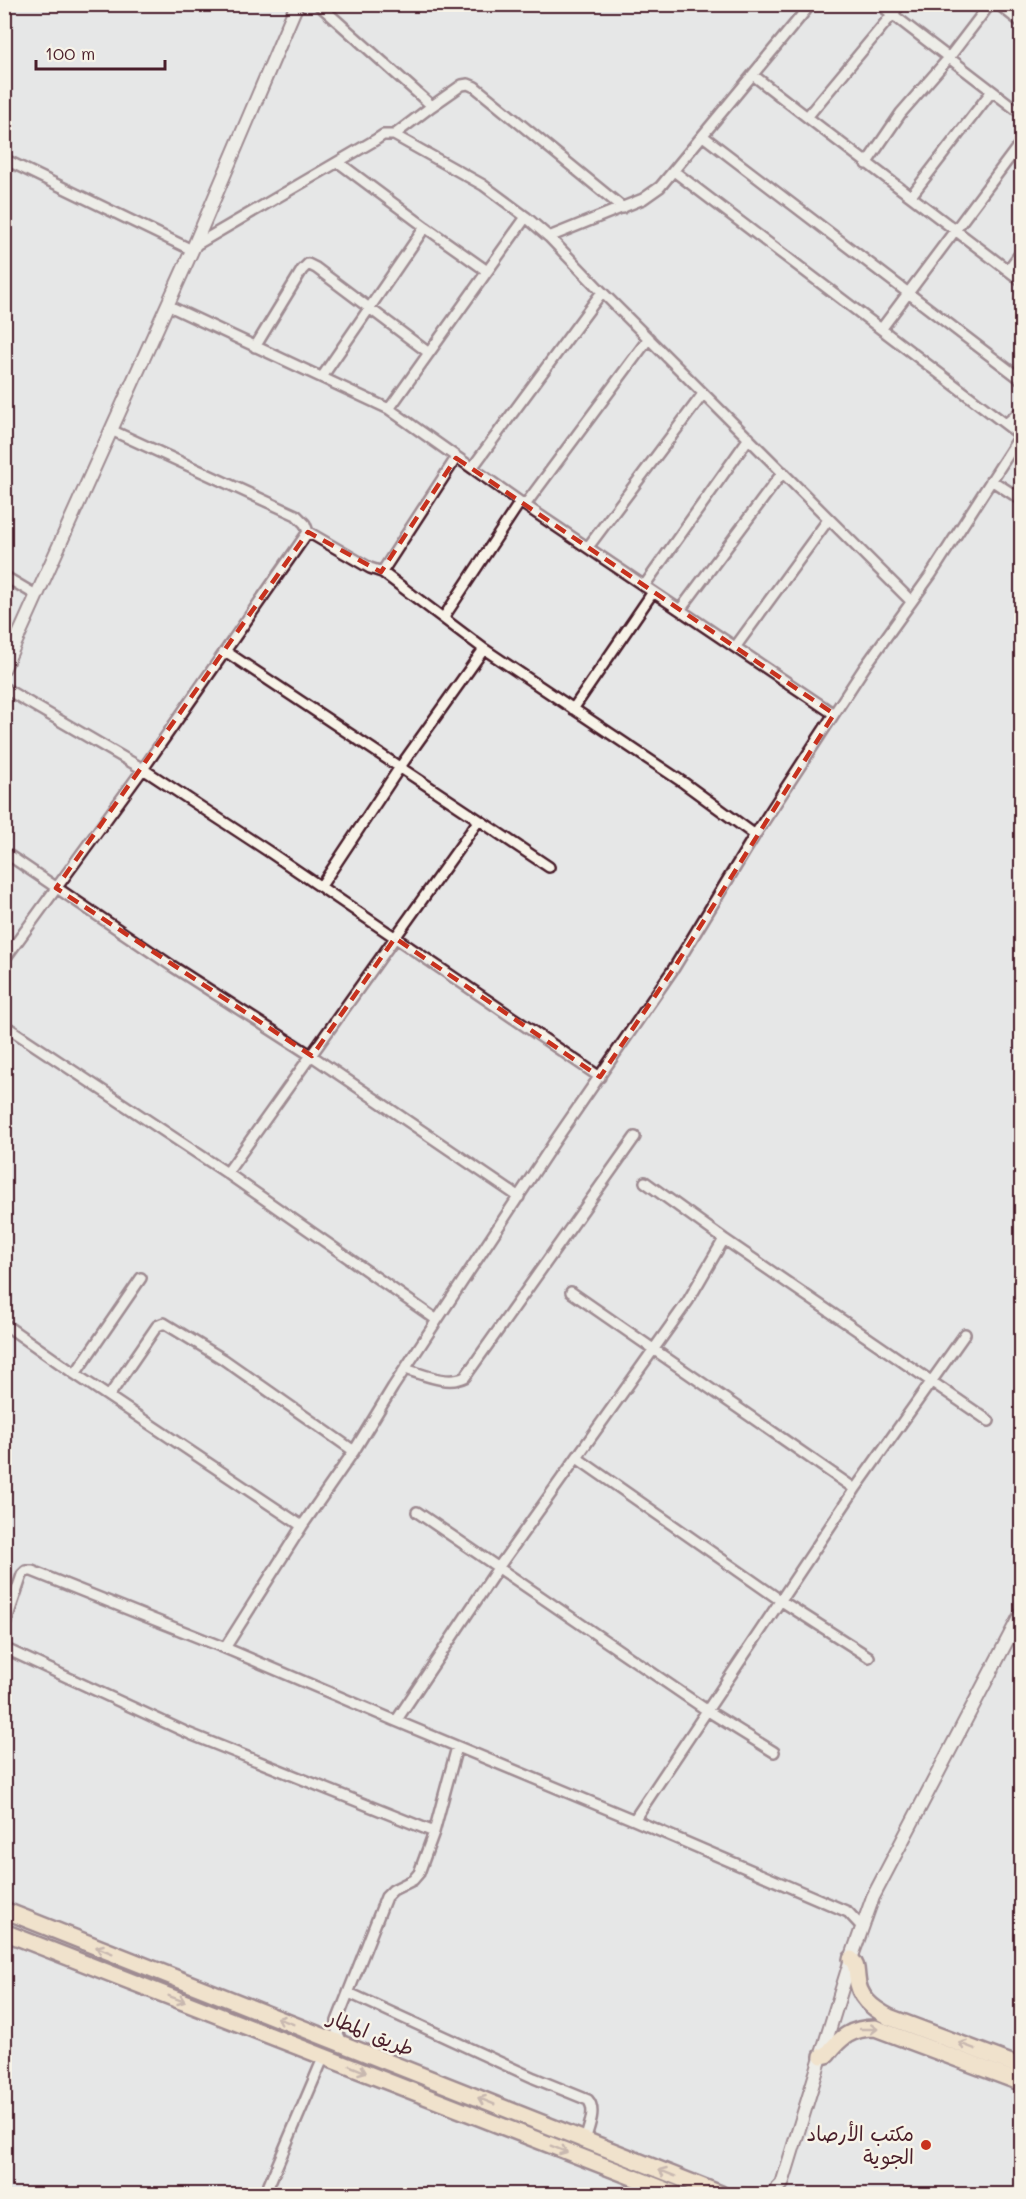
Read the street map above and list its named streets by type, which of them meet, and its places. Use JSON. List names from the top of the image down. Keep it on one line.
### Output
{"streets":{"main road":["طريق المطار"]},"places":["مكتب الأرصاد الجوية"],"scale_bar":"100 m"}
